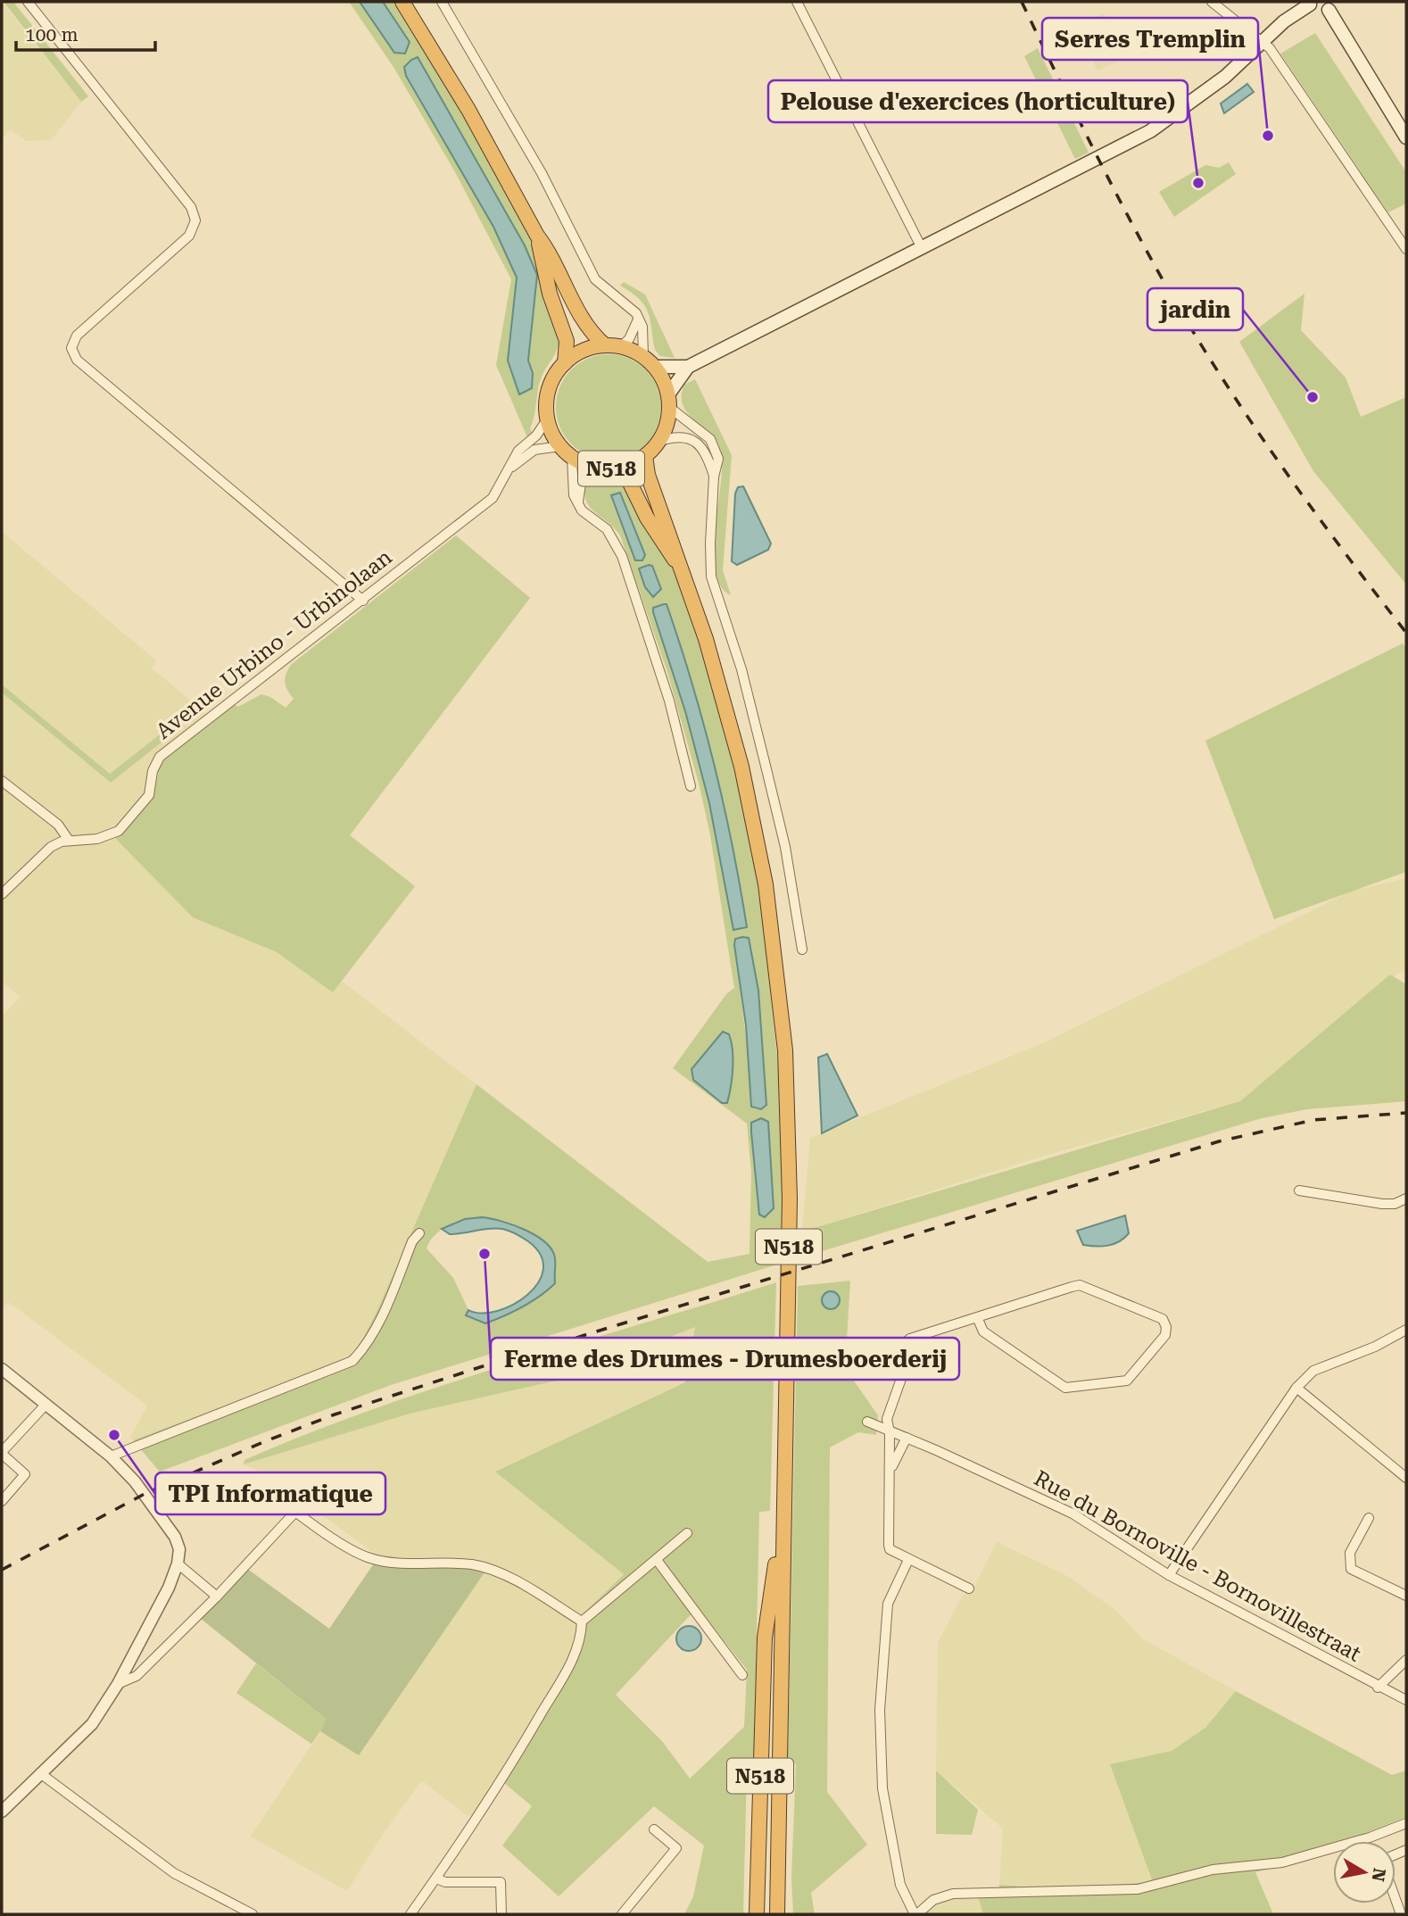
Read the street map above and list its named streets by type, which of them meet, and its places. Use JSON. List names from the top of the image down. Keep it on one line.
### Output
{"streets":{"highway":["N518"],"street":["Avenue Urbino - Urbinolaan","Rue du Bornoville - Bornovillestraat"]},"crossings":[["N518","Avenue Urbino - Urbinolaan"]],"places":["Serres Tremplin","Pelouse d'exercices (horticulture)","jardin","Ferme des Drumes - Drumesboerderij","TPI Informatique"],"scale_bar":"100 m","north":"right"}
